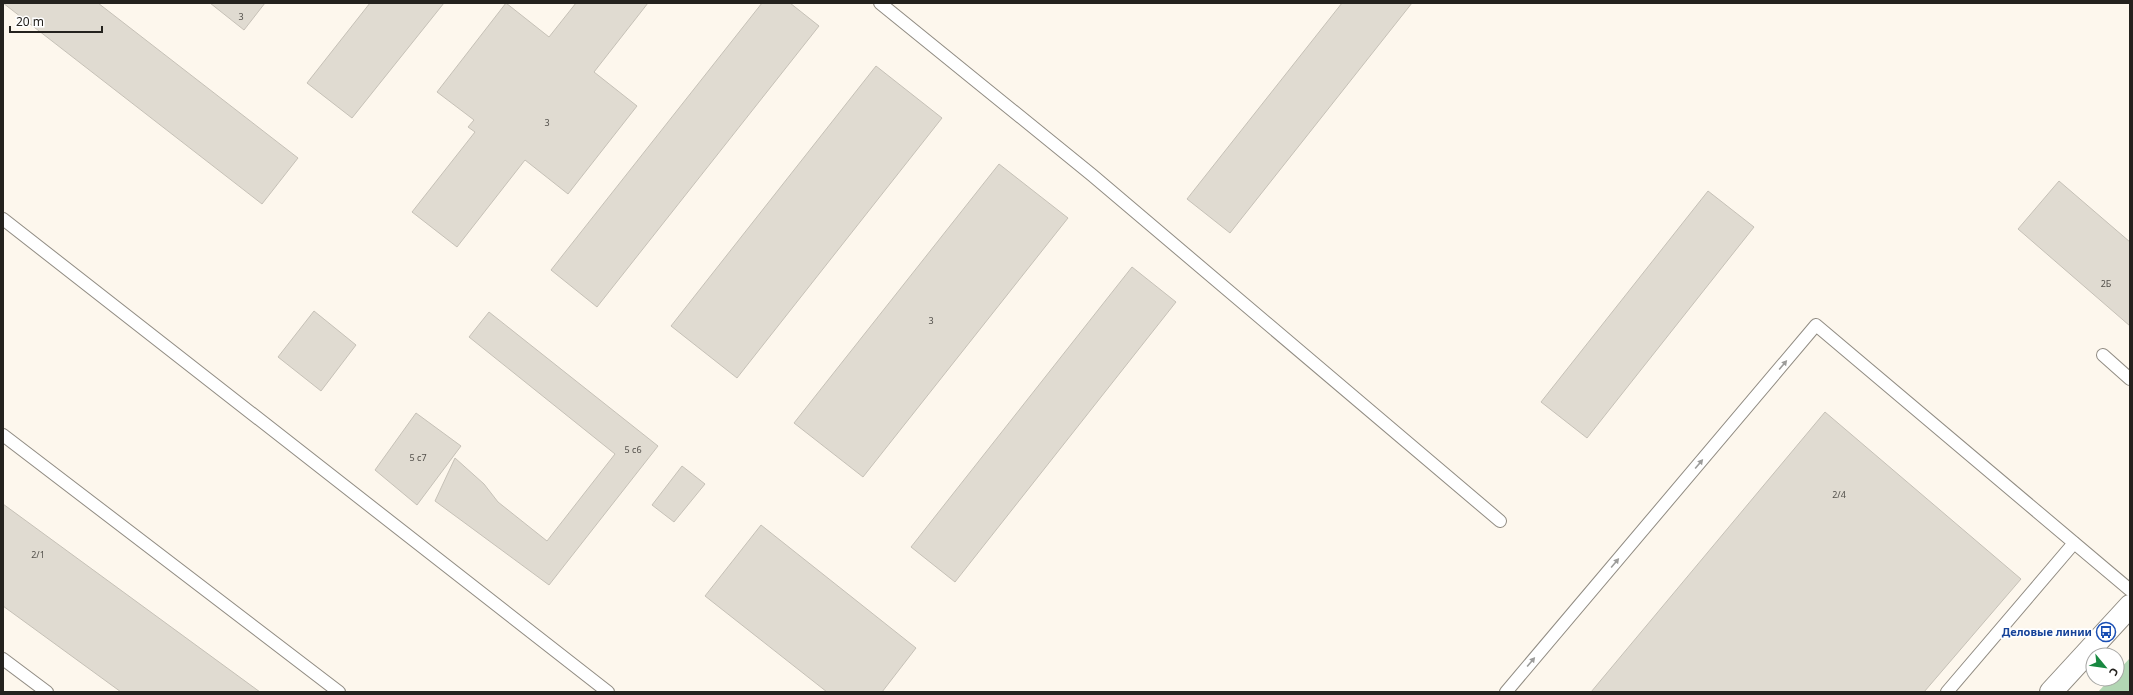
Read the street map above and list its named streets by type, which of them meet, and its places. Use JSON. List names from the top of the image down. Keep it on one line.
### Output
{"places":{"bus stop":["Деловые линии"]},"house_numbers":["3","3","2Б","3","5 с6","5 с7","2/4","2/1"],"scale_bar":"20 m","north":"bottom right"}
